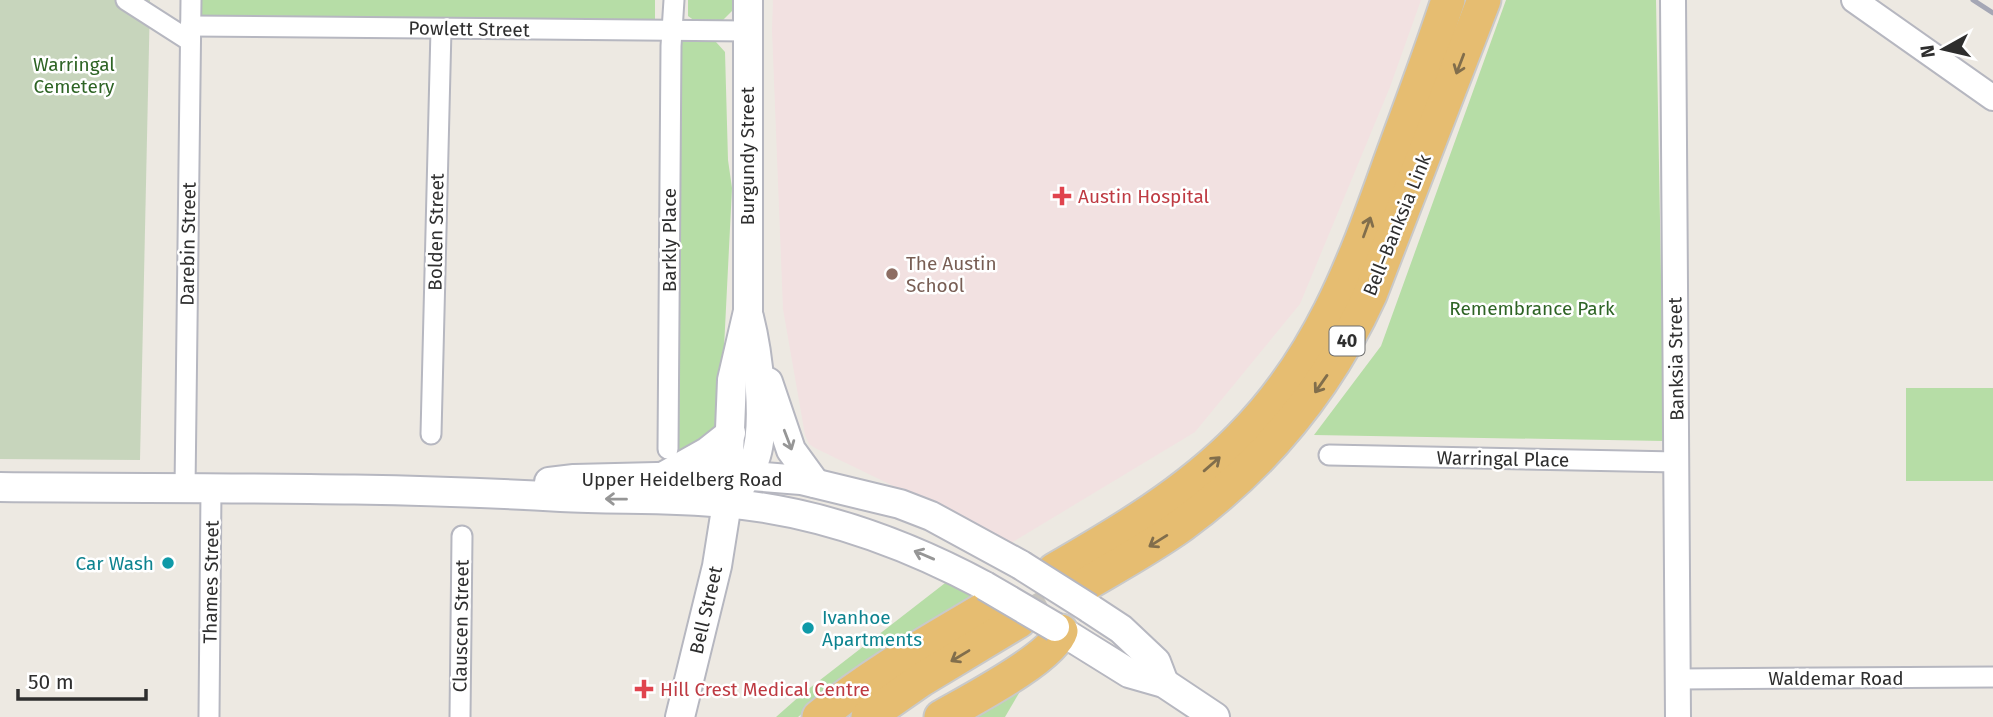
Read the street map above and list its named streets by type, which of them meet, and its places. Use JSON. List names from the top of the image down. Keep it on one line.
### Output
{"streets":{"highway":["Bell–Banksia Link","40"],"main road":["Burgundy Street","Upper Heidelberg Road","Bell Street"],"street":["Powlett Street","Bolden Street","Barkly Place","Darebin Street","Banksia Street","Warringal Place","Thames Street","Clauscen Street","Waldemar Road"]},"crossings":[["Powlett Street","Burgundy Street"],["Powlett Street","Bolden Street"],["Powlett Street","Barkly Place"],["Powlett Street","Darebin Street"],["Burgundy Street","Upper Heidelberg Road"],["Burgundy Street","Bell Street"],["Bell–Banksia Link","Upper Heidelberg Road"],["Darebin Street","Upper Heidelberg Road"],["Darebin Street","Thames Street"],["Banksia Street","Warringal Place"],["Banksia Street","Waldemar Road"],["Upper Heidelberg Road","Thames Street"],["Upper Heidelberg Road","Bell Street"]],"parks":["Warringal Cemetery","Remembrance Park"],"places":{"health":["Austin Hospital","Hill Crest Medical Centre"],"other":["The Austin School","Car Wash","Ivanhoe Apartments"]},"scale_bar":"50 m","north":"left"}
